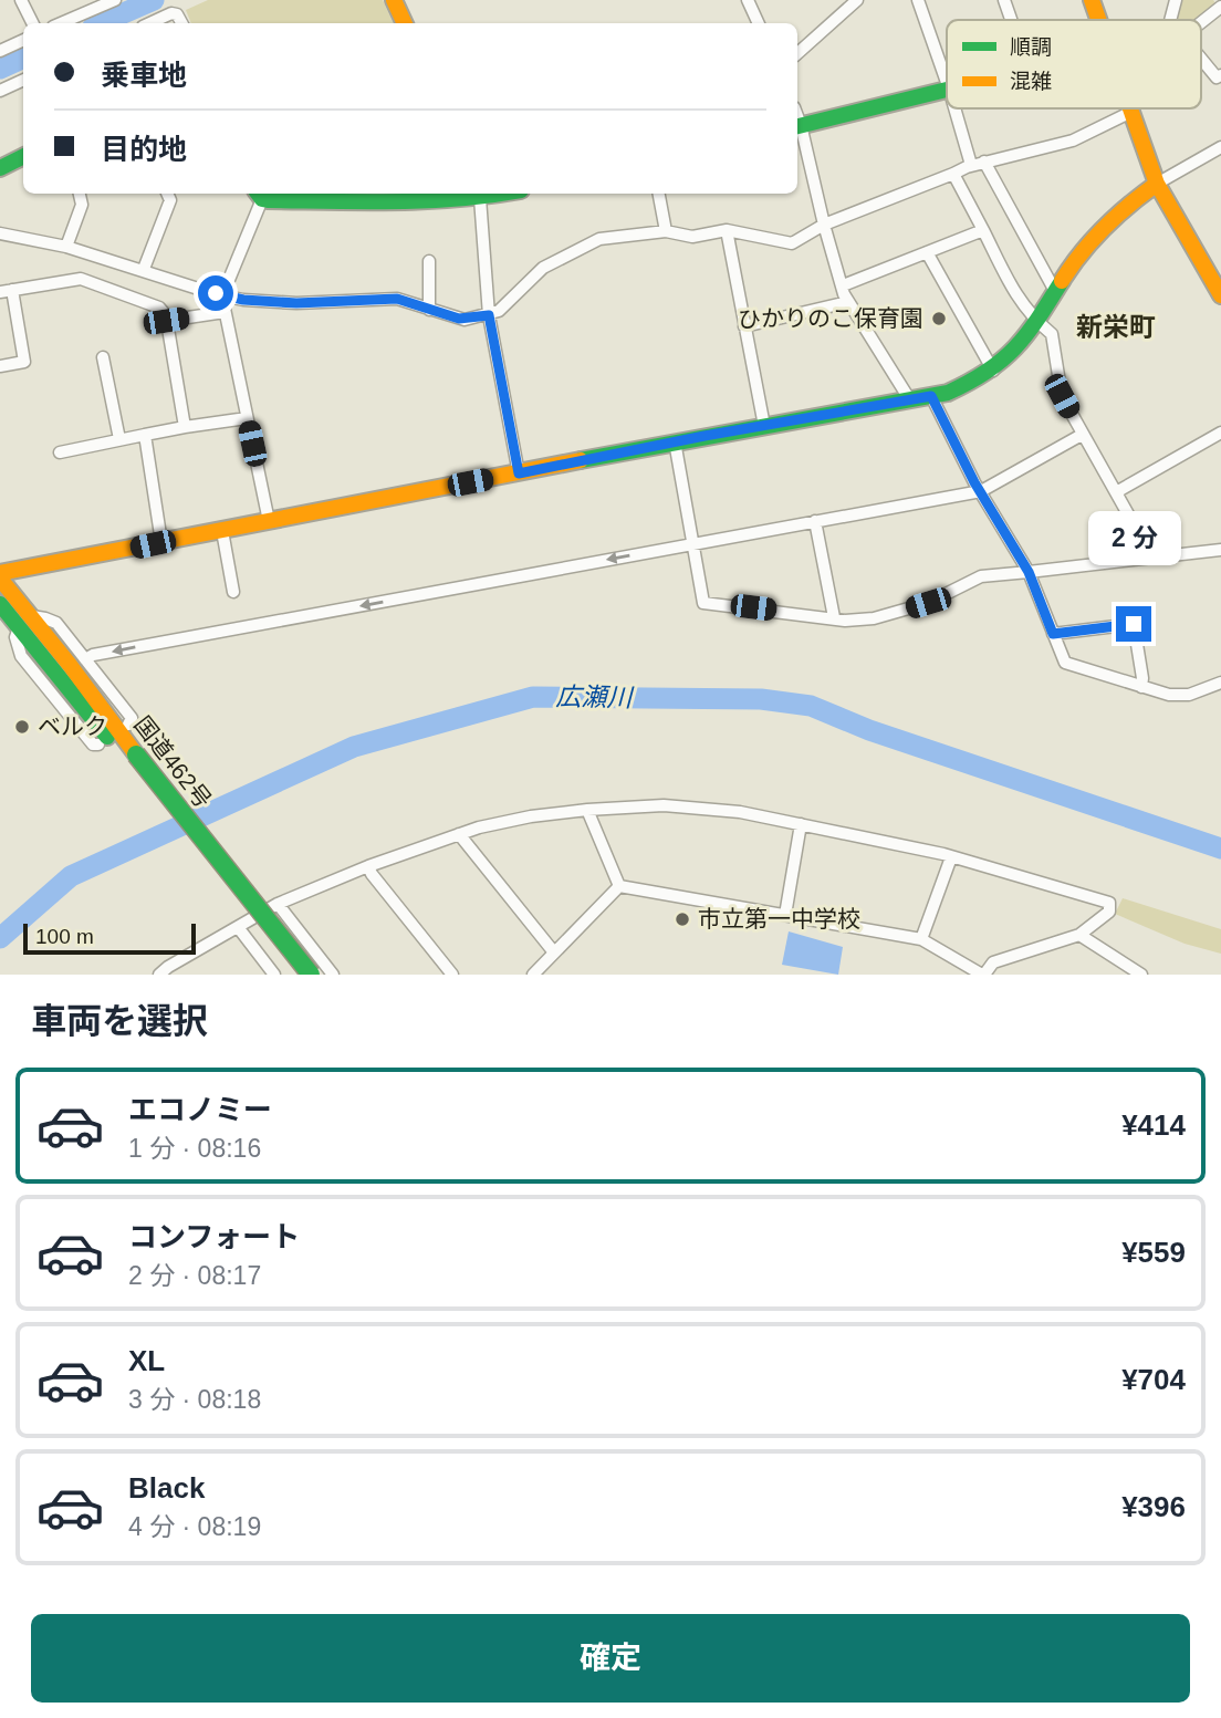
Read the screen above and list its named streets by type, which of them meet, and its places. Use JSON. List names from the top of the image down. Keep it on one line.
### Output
{"streets":{"main road":["国道462号"]},"districts":["新栄町"],"water":["広瀬川"],"places":["ひかりのこ保育園","ベルク","市立第一中学校"],"legend":["順調","混雑"],"scale_bar":"100 m","page":{"banner":["乗車地","目的地"],"bubble":"2 分","scale":"100 m","heading":"車両を選択","list":[{"name":"エコノミー","note":"1 分 · 08:16","value":"¥414"},{"name":"コンフォート","note":"2 分 · 08:17","value":"¥559"},{"name":"XL","note":"3 分 · 08:18","value":"¥704"},{"name":"Black","note":"4 分 · 08:19","value":"¥396"}],"buttons":"確定"}}
